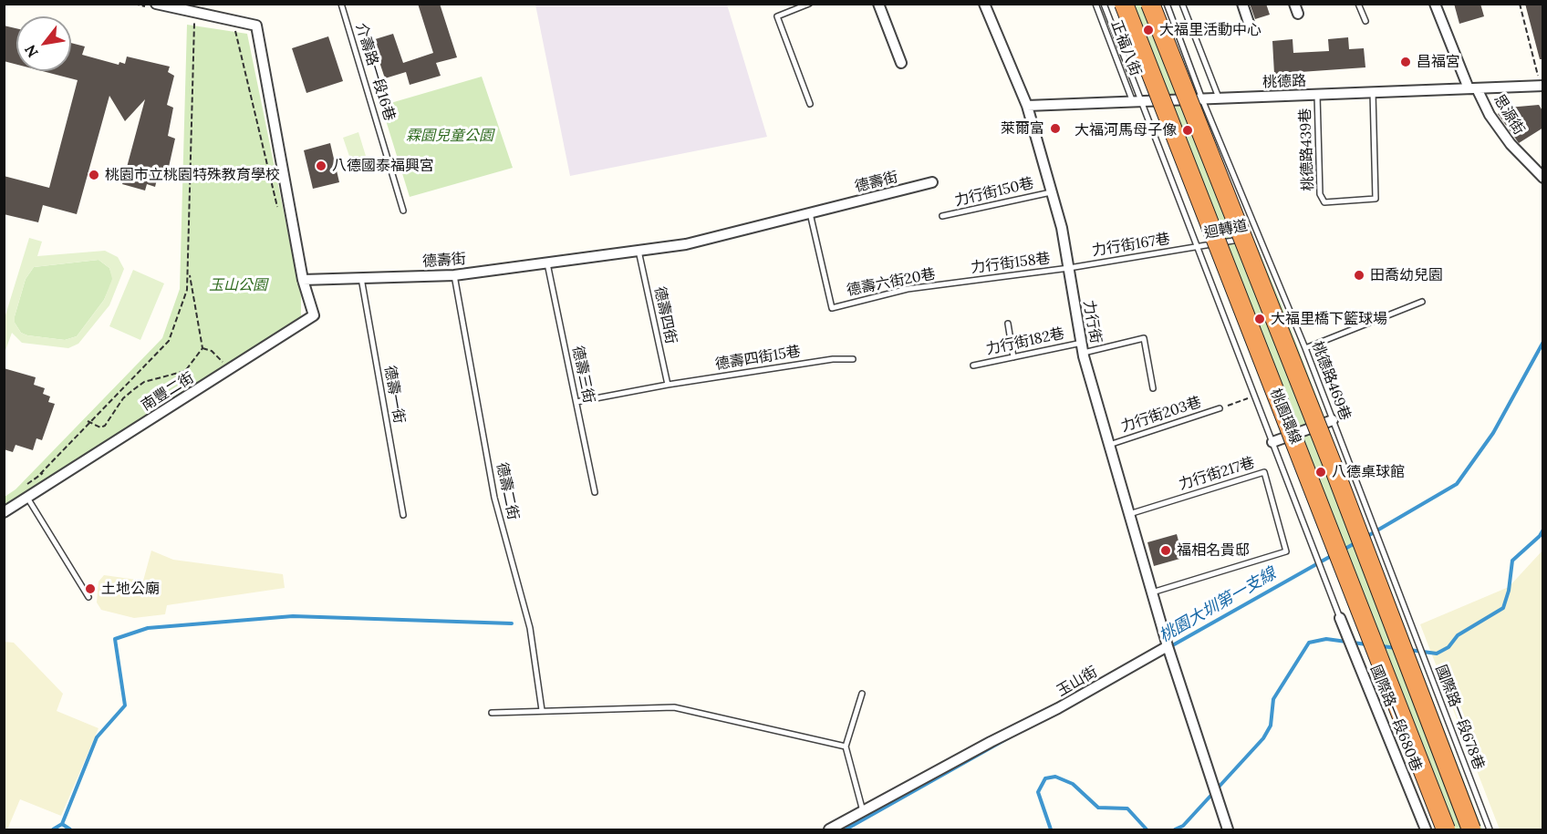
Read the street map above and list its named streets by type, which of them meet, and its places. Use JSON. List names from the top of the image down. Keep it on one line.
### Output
{"streets":{"highway":["桃園環線"],"street":["桃德路","思源街","德壽街","力行街","南豐二街","玉山街","國際路一段680巷"],"lane":["正福八街","介壽路一段16巷","桃德路439巷","力行街150巷","迴轉道","力行街167巷","力行街158巷","德壽六街20巷","德壽四街","力行街182巷","德壽四街15巷","德壽三街","桃德路469巷","德壽一街","力行街203巷","力行街217巷","德壽二街","國際路一段678巷"]},"crossings":[["正福八街","桃德路"],["桃德路","思源街"],["桃德路","桃德路439巷"],["桃德路","力行街"],["桃德路","桃德路469巷"],["德壽街","德壽六街20巷"],["德壽街","德壽四街"],["德壽街","德壽三街"],["德壽街","南豐二街"],["德壽街","德壽一街"],["德壽街","德壽二街"],["力行街150巷","力行街"],["迴轉道","力行街167巷"],["迴轉道","桃德路469巷"],["力行街167巷","力行街158巷"],["力行街167巷","力行街"],["力行街158巷","德壽六街20巷"],["力行街158巷","力行街"],["德壽四街","德壽四街15巷"],["力行街","力行街182巷"],["力行街","力行街203巷"],["力行街","力行街217巷"],["力行街","玉山街"],["德壽四街15巷","德壽三街"],["桃德路469巷","國際路一段678巷"]],"water":["桃園大圳第一支線"],"parks":["霖園兒童公園","玉山公園"],"places":["大福里活動中心","昌福宮","萊爾富","大福河馬母子像","八德國泰福興宮","桃園市立桃園特殊教育學校","田喬幼兒園","大福里橋下籃球場","八德桌球館","福相名貴邸","土地公廟"],"north":"bottom left"}
